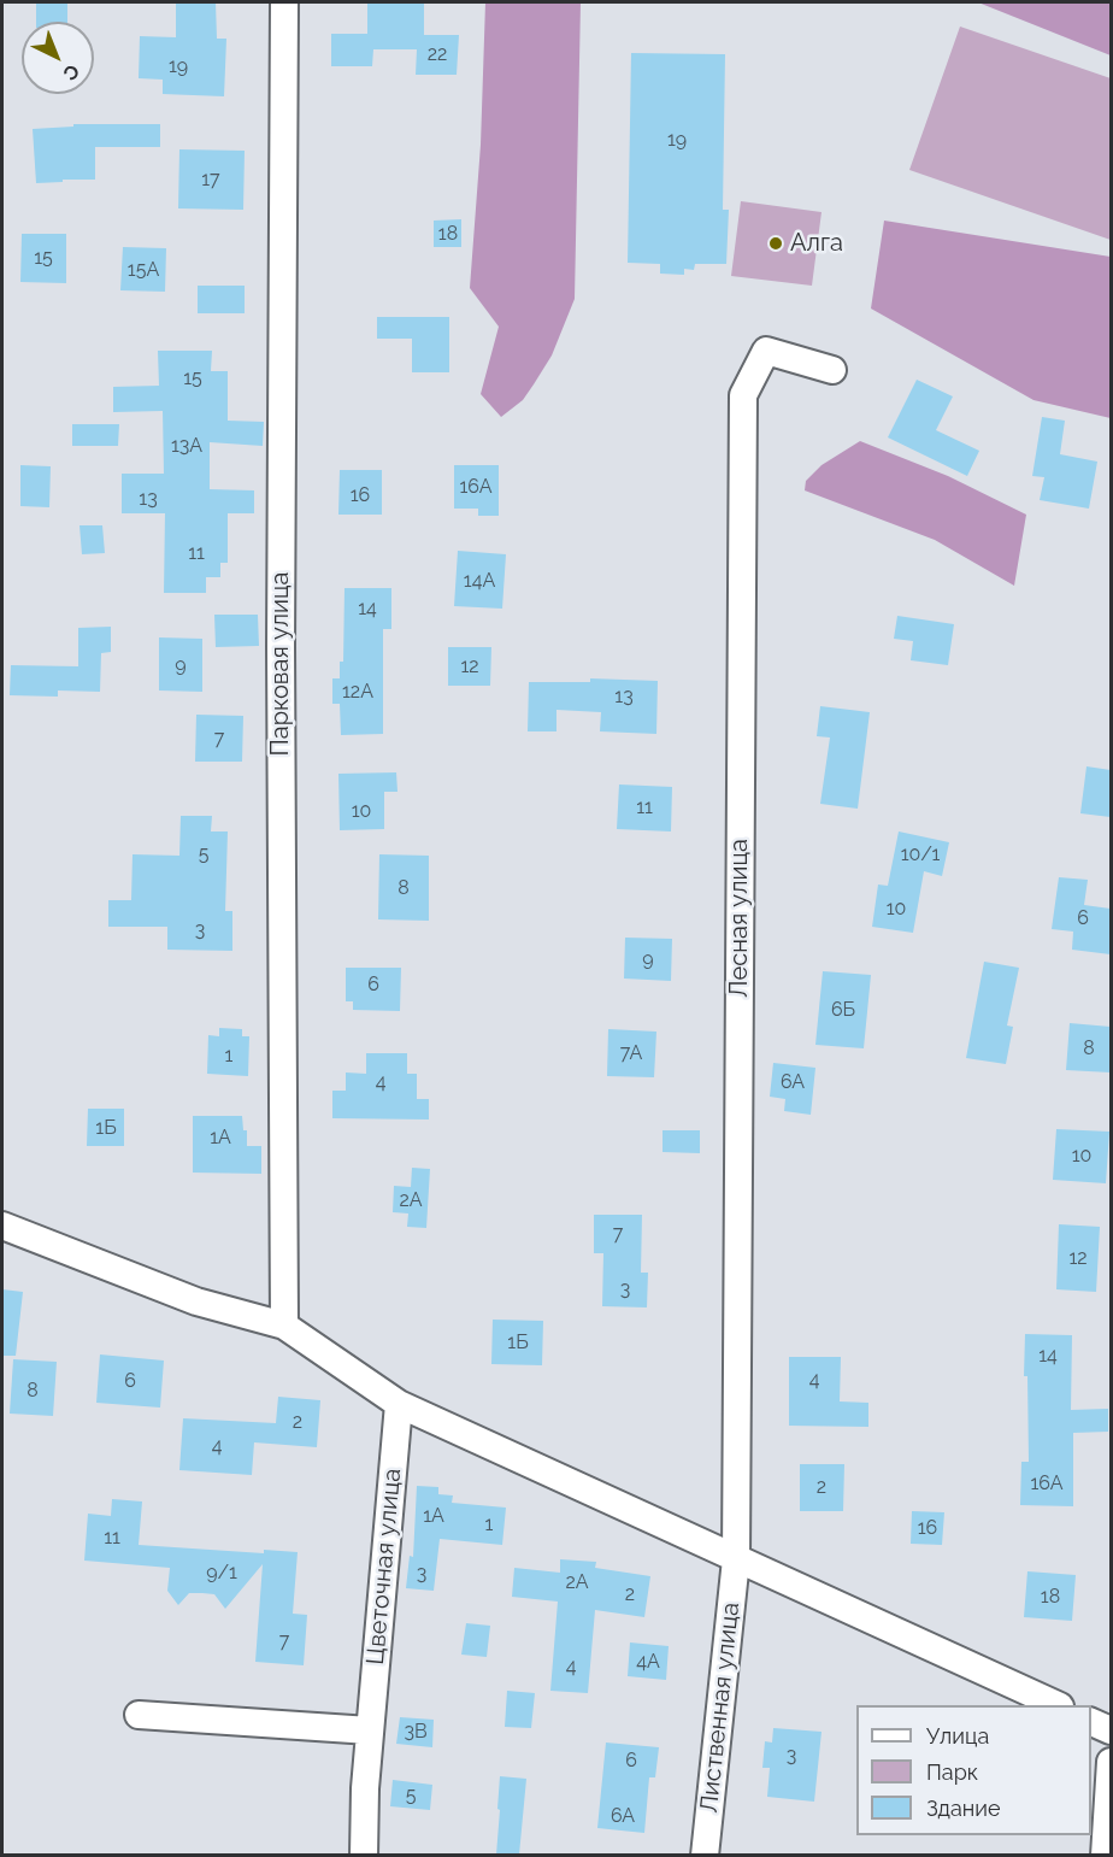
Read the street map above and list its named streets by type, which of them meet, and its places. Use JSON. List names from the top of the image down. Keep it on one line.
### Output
{"streets":{"street":["Парковая улица","Лесная улица","Цветочная улица","Лиственная улица"]},"crossings":[["Лесная улица","Лиственная улица"]],"places":["Алга"],"house_numbers":["22","19","19","17","18","15","15А","15","13А","16А","16","13","11","14А","14","9","12","12А","13","7","11","10","5","10/1","8","10","6","3","9","6","6Б","8","7А","1","4","6А","1Б","1А","10","2А","7","12","3","1Б","14","4","6","8","2","4","16А","2","1А","1","16","11","9/1","3","2А","2","18","7","4А","4","3В","3","6","5","6А"],"legend":["Улица","Парк","Здание"],"north":"bottom right"}
